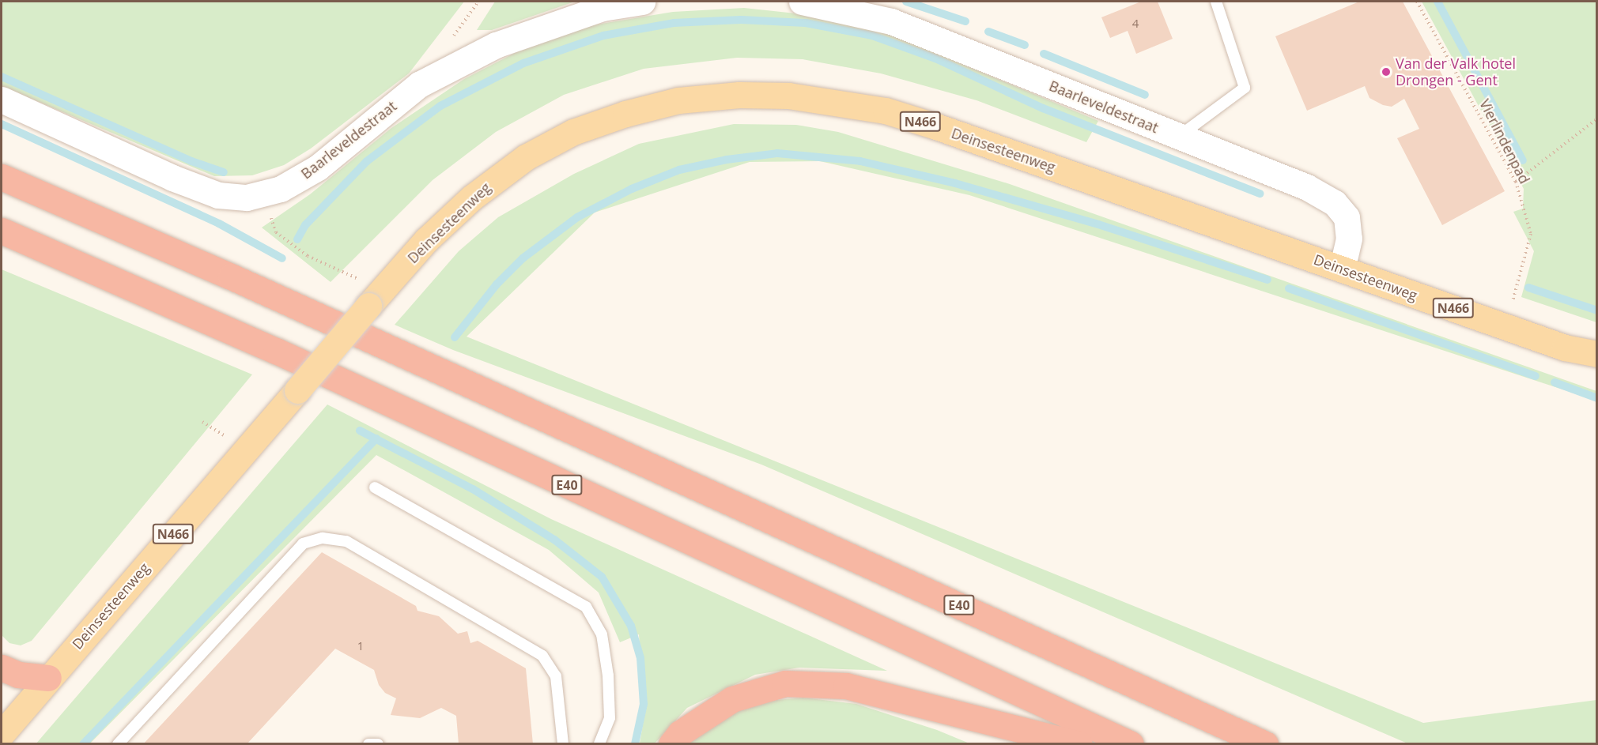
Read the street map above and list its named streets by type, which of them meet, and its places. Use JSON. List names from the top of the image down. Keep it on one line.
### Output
{"streets":{"highway":["E40"],"main road":["N466","Deinsesteenweg"],"street":["Baarleveldestraat"],"path":["Vierlindenpad"]},"crossings":[["Baarleveldestraat","Deinsesteenweg"]],"places":["Van der Valk hotel Drongen - Gent"],"house_numbers":["4","1"]}
